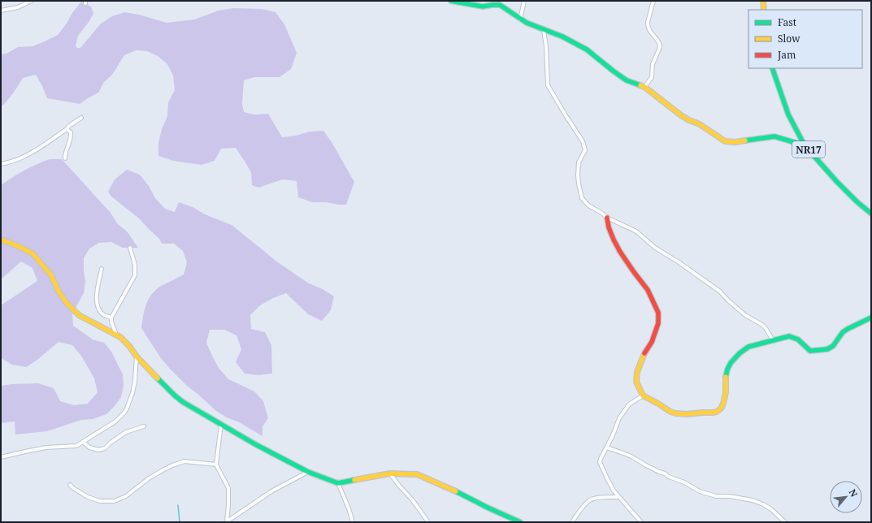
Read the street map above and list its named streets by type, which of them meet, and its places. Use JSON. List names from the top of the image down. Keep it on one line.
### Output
{"streets":{"street":["NR17"]},"legend":["Fast","Slow","Jam"],"north":"top right"}
